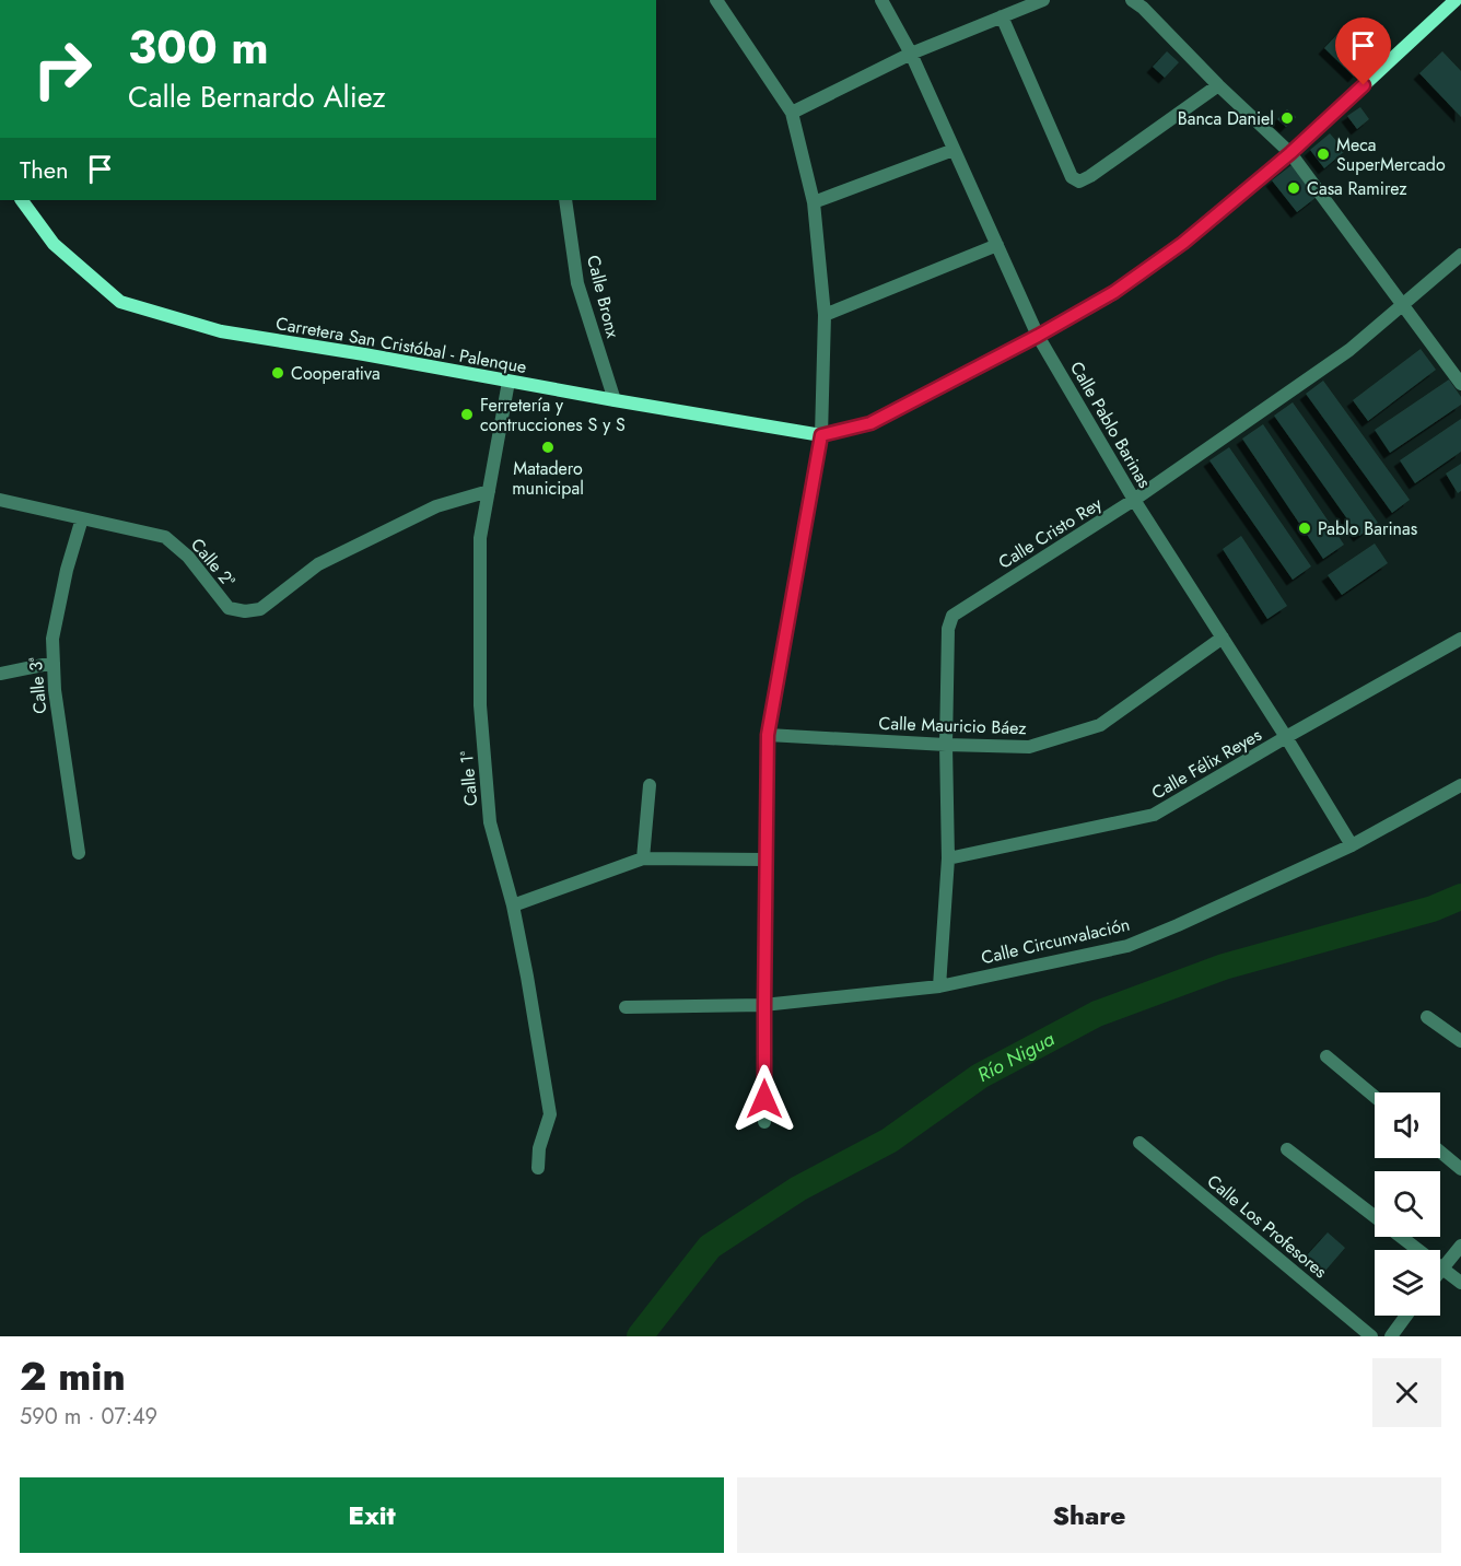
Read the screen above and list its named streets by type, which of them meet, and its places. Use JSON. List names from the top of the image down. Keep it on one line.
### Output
{"streets":{"main road":["Carretera San Cristóbal - Palenque"],"street":["Calle Bronx","Calle Pablo Barinas","Calle Cristo Rey","Calle 2ª","Calle 3ª","Calle Mauricio Báez","Calle Félix Reyes","Calle 1ª","Calle Circunvalación","Calle Los Profesores"]},"crossings":[["Calle Bronx","Carretera San Cristóbal - Palenque"],["Carretera San Cristóbal - Palenque","Calle 1ª"],["Calle Pablo Barinas","Calle Cristo Rey"],["Calle Pablo Barinas","Calle Mauricio Báez"],["Calle Pablo Barinas","Calle Félix Reyes"],["Calle Pablo Barinas","Calle Circunvalación"],["Calle Cristo Rey","Calle Mauricio Báez"],["Calle Cristo Rey","Calle Félix Reyes"],["Calle Cristo Rey","Calle Circunvalación"],["Calle 2ª","Calle 3ª"],["Calle 2ª","Calle 1ª"]],"water":["Río Nigua"],"places":["Banca Daniel","Meca SuperMercado","Casa Ramirez","Cooperativa","Ferretería y contrucciones S y S","Matadero municipal","Pablo Barinas"],"page":{"turn":["300 m","Calle Bernardo Aliez"],"then":"Then","heading":["2 min","590 m · 07:49"],"buttons":["Exit","Share"]}}
